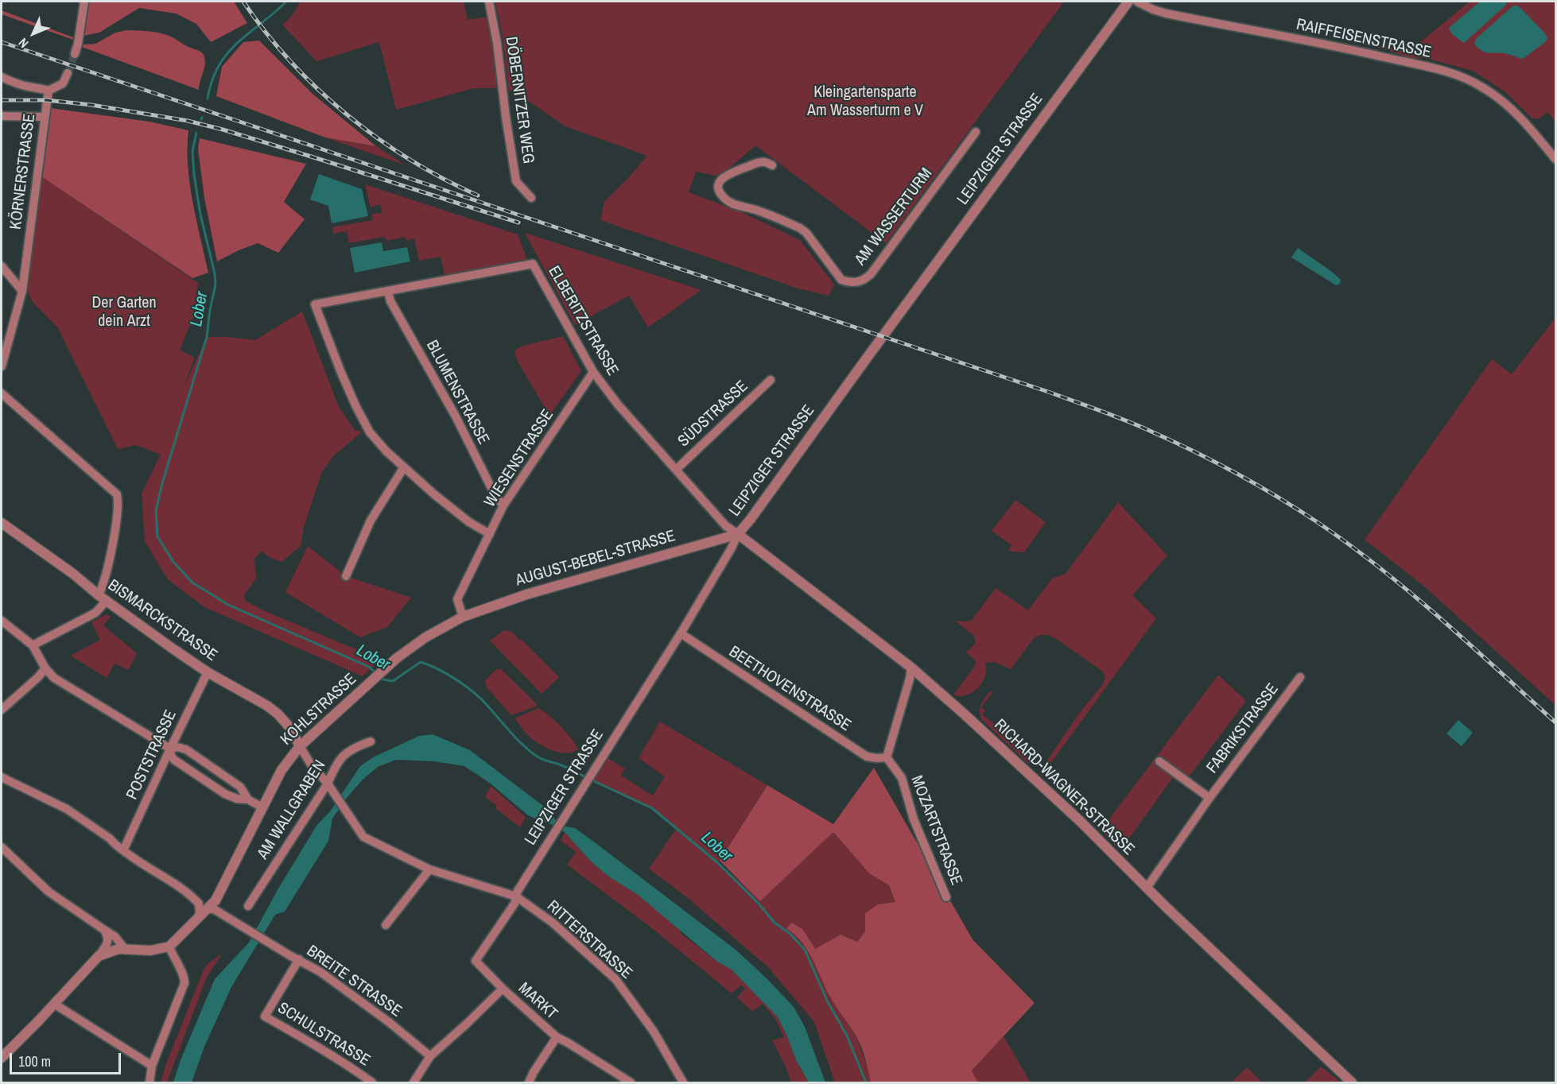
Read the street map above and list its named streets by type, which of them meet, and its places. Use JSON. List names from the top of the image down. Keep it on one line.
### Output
{"streets":{"street":["RAIFFEISENSTRASSE","DÖBERNITZER WEG","LEIPZIGER STRASSE","KÖRNERSTRASSE","AM WASSERTURM","ELBERITZSTRASSE","BLUMENSTRASSE","SÜDSTRASSE","WIESENSTRASSE","AUGUST-BEBEL-STRASSE","BISMARCKSTRASSE","BEETHOVENSTRASSE","KOHLSTRASSE","FABRIKSTRASSE","POSTSTRASSE","RICHARD-WAGNER-STRASSE","AM WALLGRABEN","MOZARTSTRASSE","RITTERSTRASSE","BREITE STRASSE","MARKT","SCHULSTRASSE"]},"crossings":[["LEIPZIGER STRASSE","ELBERITZSTRASSE"],["LEIPZIGER STRASSE","AUGUST-BEBEL-STRASSE"],["LEIPZIGER STRASSE","BEETHOVENSTRASSE"],["LEIPZIGER STRASSE","RICHARD-WAGNER-STRASSE"],["LEIPZIGER STRASSE","RITTERSTRASSE"],["LEIPZIGER STRASSE","MARKT"],["ELBERITZSTRASSE","BLUMENSTRASSE"],["ELBERITZSTRASSE","SÜDSTRASSE"],["ELBERITZSTRASSE","WIESENSTRASSE"],["ELBERITZSTRASSE","AUGUST-BEBEL-STRASSE"],["ELBERITZSTRASSE","RICHARD-WAGNER-STRASSE"],["BLUMENSTRASSE","WIESENSTRASSE"],["WIESENSTRASSE","AUGUST-BEBEL-STRASSE"],["WIESENSTRASSE","KOHLSTRASSE"],["AUGUST-BEBEL-STRASSE","KOHLSTRASSE"],["AUGUST-BEBEL-STRASSE","RICHARD-WAGNER-STRASSE"],["BISMARCKSTRASSE","KOHLSTRASSE"],["BISMARCKSTRASSE","POSTSTRASSE"],["BISMARCKSTRASSE","RITTERSTRASSE"],["BEETHOVENSTRASSE","MOZARTSTRASSE"],["KOHLSTRASSE","RITTERSTRASSE"],["KOHLSTRASSE","BREITE STRASSE"],["FABRIKSTRASSE","RICHARD-WAGNER-STRASSE"],["AM WALLGRABEN","RITTERSTRASSE"],["BREITE STRASSE","MARKT"],["BREITE STRASSE","SCHULSTRASSE"]],"water":["Lober"],"parks":["Kleingartensparte Am Wasserturm e V","Der Garten dein Arzt"],"scale_bar":"100 m","north":"bottom left"}
